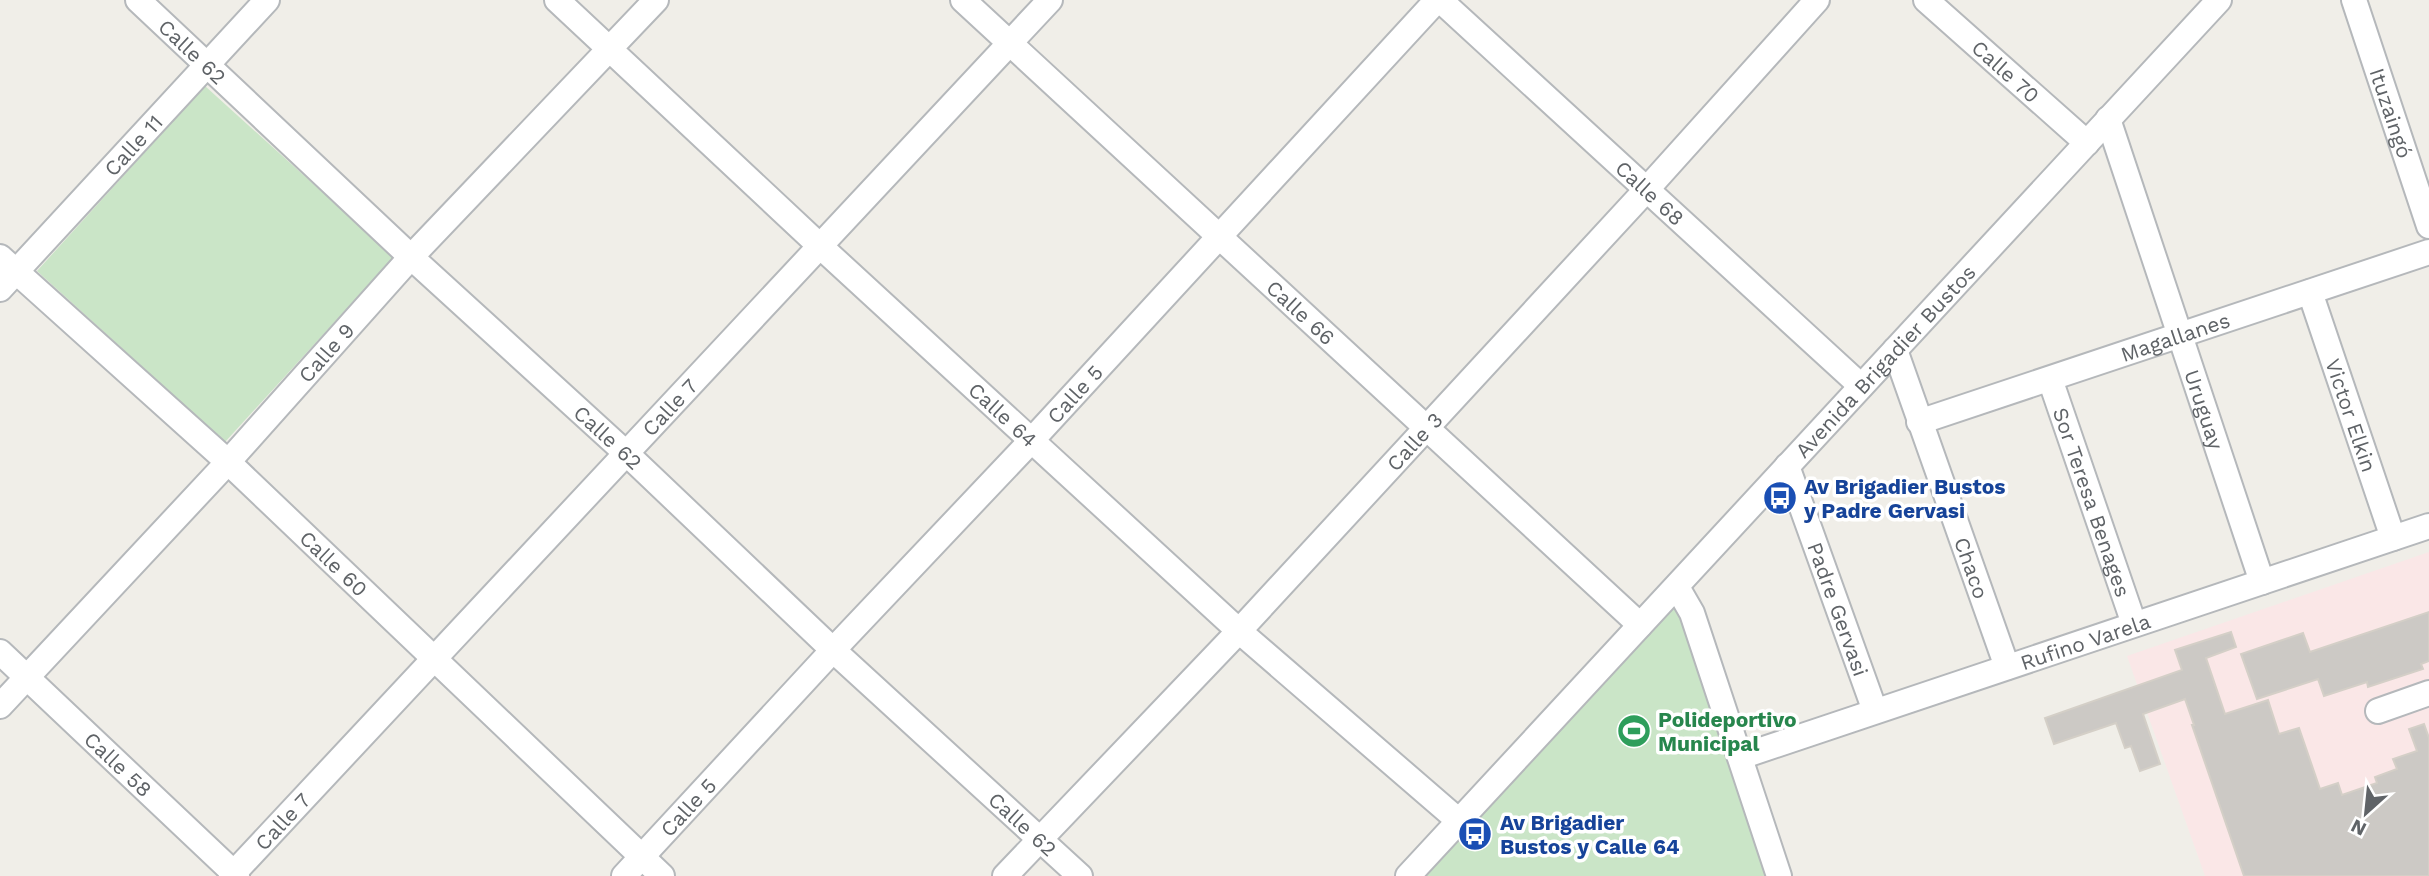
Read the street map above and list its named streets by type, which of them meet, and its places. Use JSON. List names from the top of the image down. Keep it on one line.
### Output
{"streets":{"street":["Calle 62","Calle 70","Ituzaingó","Calle 11","Calle 68","Calle 66","Magallanes","Calle 9","Avenida Brigadier Bustos","Calle 5","Calle 7","Uruguay","Calle 64","Victor Elkin","Calle 3","Sor Teresa Benages","Calle 60","Chaco","Padre Gervasi","Rufino Varela","Calle 58"]},"crossings":[["Calle 62","Calle 11"],["Calle 62","Calle 9"],["Calle 62","Calle 5"],["Calle 62","Calle 7"],["Calle 62","Calle 3"],["Calle 70","Avenida Brigadier Bustos"],["Calle 11","Calle 60"],["Calle 68","Avenida Brigadier Bustos"],["Calle 68","Calle 5"],["Calle 68","Calle 3"],["Calle 66","Avenida Brigadier Bustos"],["Calle 66","Calle 5"],["Calle 66","Calle 7"],["Calle 66","Calle 3"],["Magallanes","Uruguay"],["Magallanes","Victor Elkin"],["Magallanes","Sor Teresa Benages"],["Magallanes","Chaco"],["Calle 9","Calle 64"],["Calle 9","Calle 60"],["Calle 9","Calle 58"],["Avenida Brigadier Bustos","Uruguay"],["Avenida Brigadier Bustos","Calle 64"],["Avenida Brigadier Bustos","Chaco"],["Avenida Brigadier Bustos","Padre Gervasi"],["Calle 5","Calle 64"],["Calle 5","Calle 60"],["Calle 7","Calle 64"],["Calle 7","Calle 60"],["Calle 7","Calle 58"],["Uruguay","Rufino Varela"],["Calle 64","Calle 3"],["Victor Elkin","Rufino Varela"],["Sor Teresa Benages","Rufino Varela"],["Chaco","Rufino Varela"],["Padre Gervasi","Rufino Varela"]],"places":{"bus stop":["Av Brigadier Bustos y Padre Gervasi","Av Brigadier Bustos y Calle 64"],"sports":["Polideportivo Municipal"]},"north":"bottom left"}
